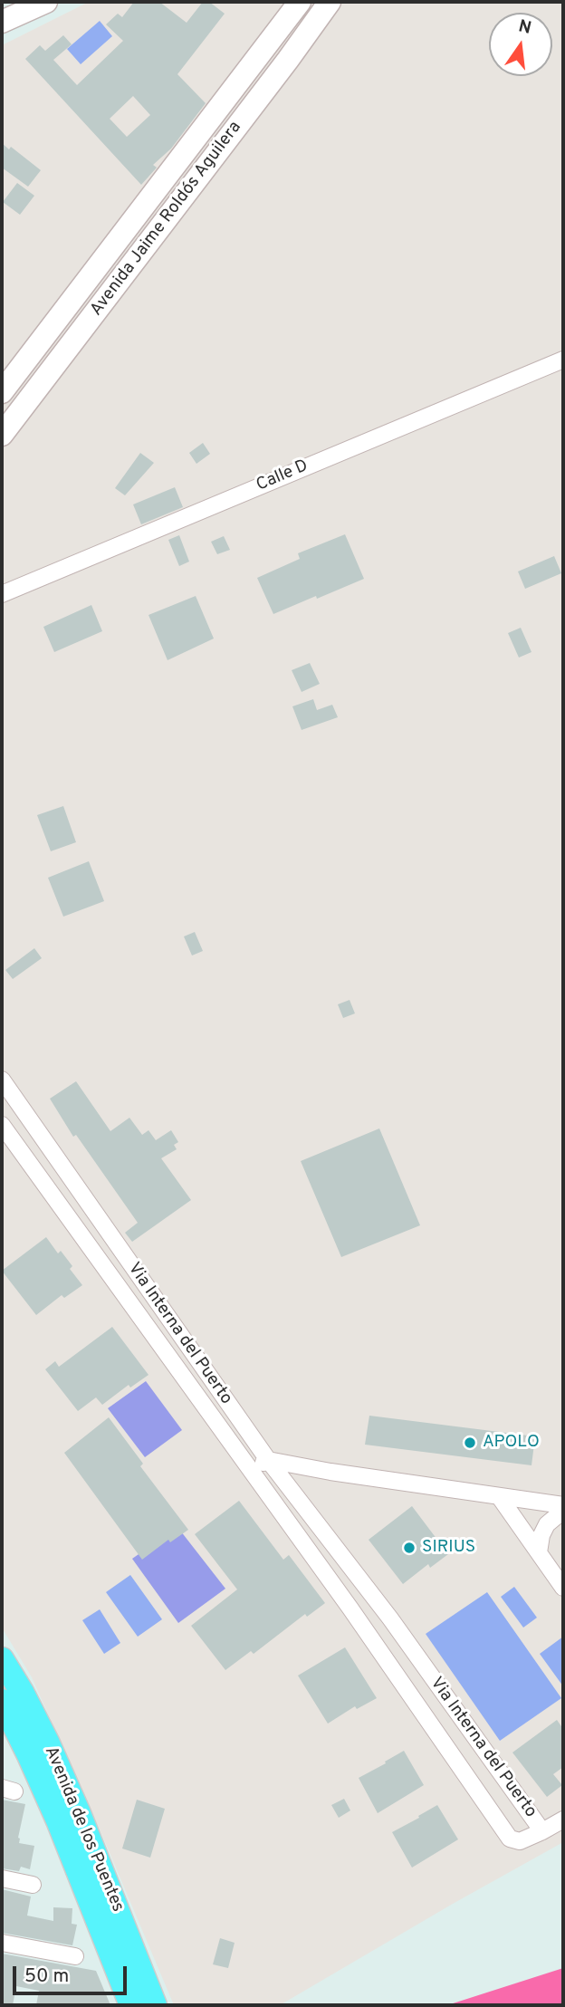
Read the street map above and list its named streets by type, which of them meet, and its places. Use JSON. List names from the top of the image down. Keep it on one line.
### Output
{"streets":{"main road":["Avenida de los Puentes"],"street":["Avenida Jaime Roldós Aguilera","Calle D","Via Interna del Puerto"]},"places":["APOLO","SIRIUS"],"scale_bar":"50 m","north":"top"}
